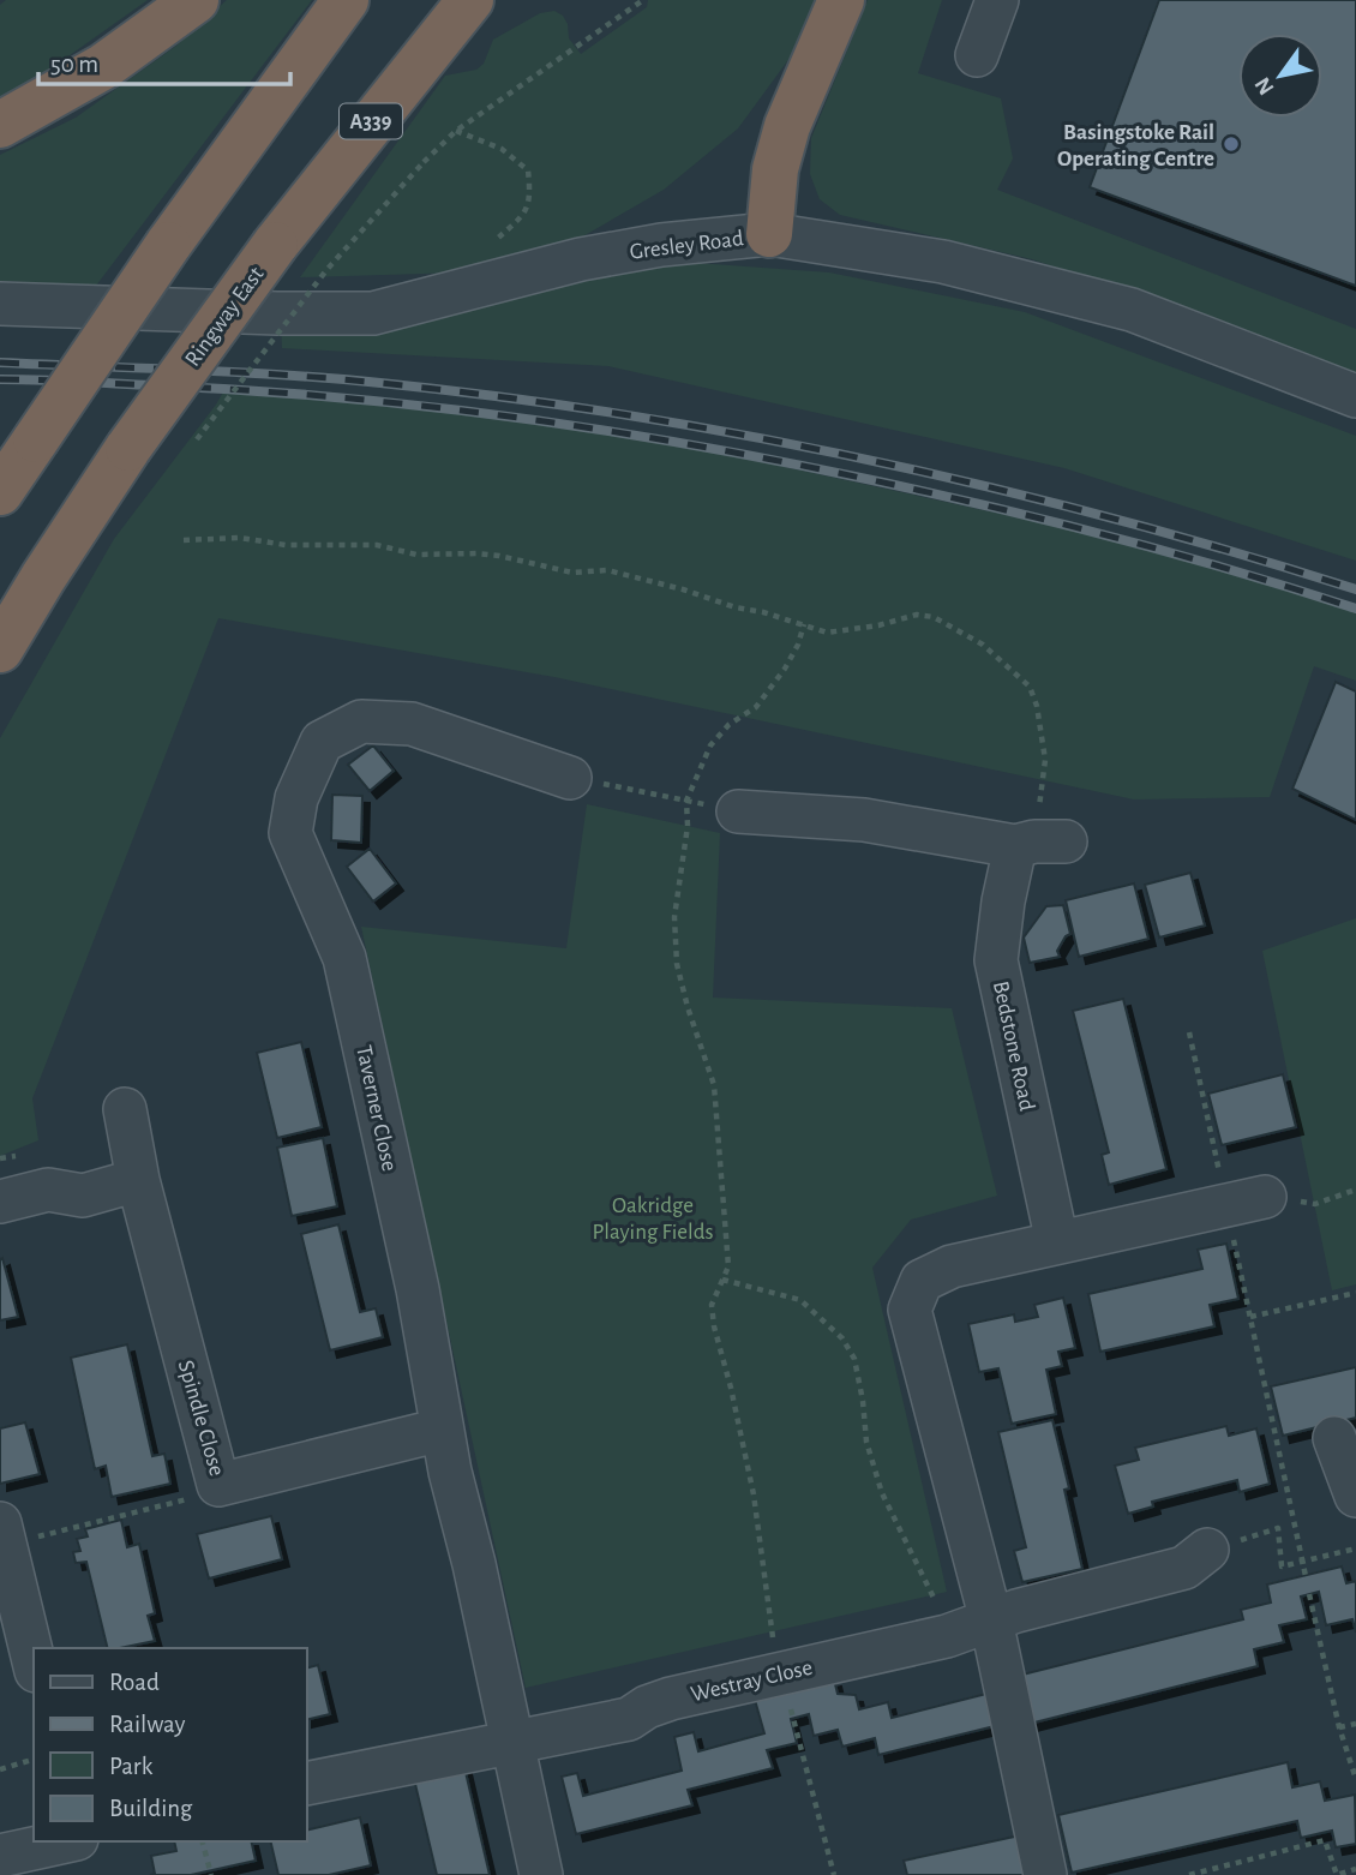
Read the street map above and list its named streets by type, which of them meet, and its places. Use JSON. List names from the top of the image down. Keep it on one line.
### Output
{"streets":{"highway":["A339","Ringway East"],"street":["Gresley Road","Bedstone Road","Taverner Close","Spindle Close","Westray Close"]},"crossings":[["Taverner Close","Spindle Close"],["Taverner Close","Westray Close"]],"parks":["Oakridge Playing Fields"],"places":["Basingstoke Rail Operating Centre"],"legend":["Road","Railway","Park","Building"],"scale_bar":"50 m","north":"bottom left"}
